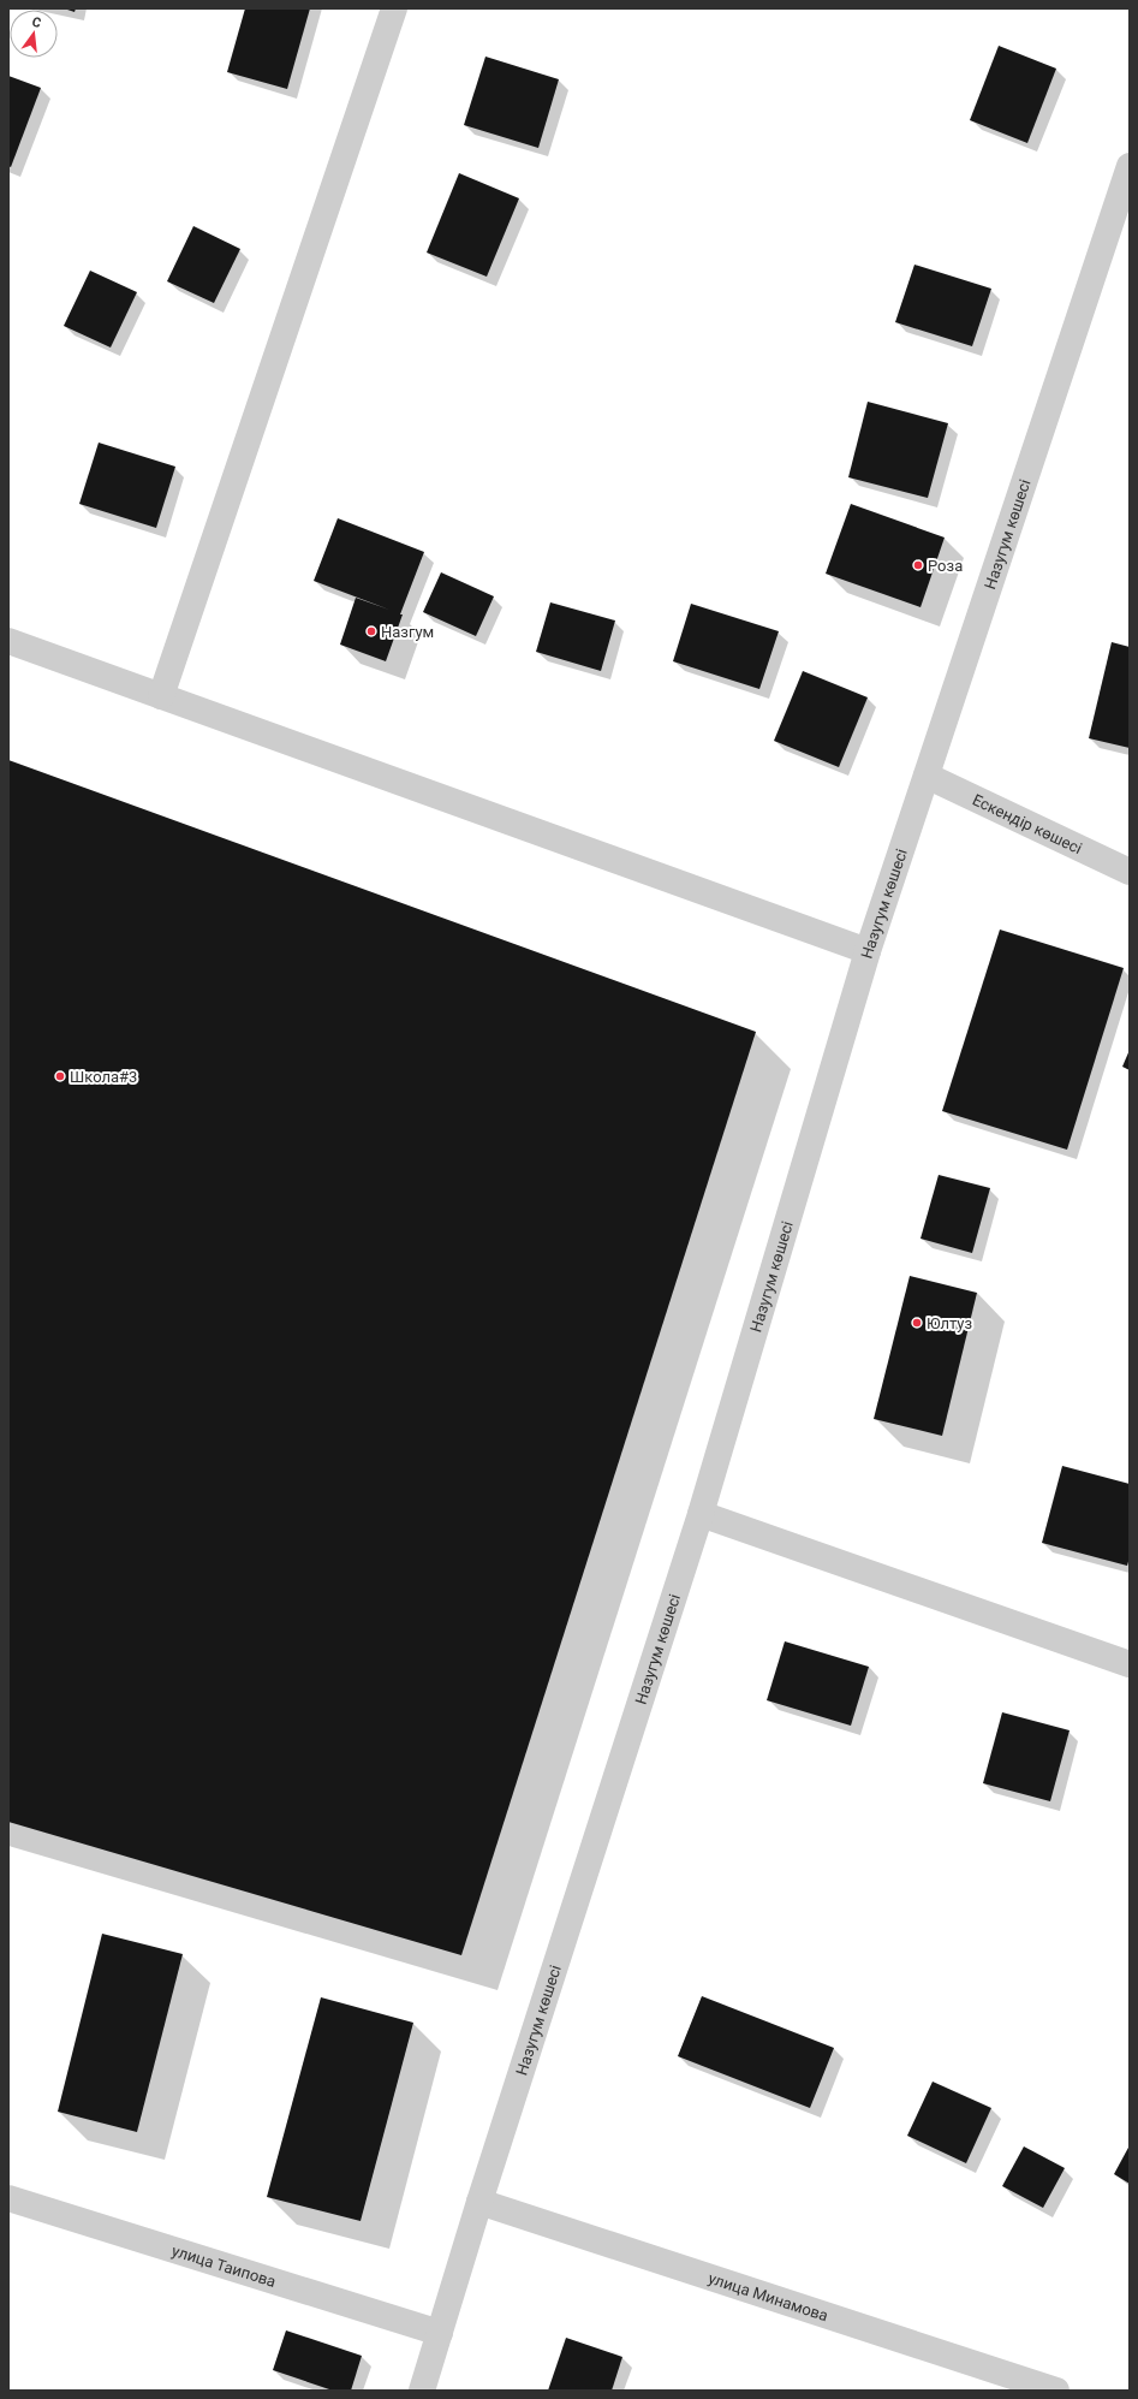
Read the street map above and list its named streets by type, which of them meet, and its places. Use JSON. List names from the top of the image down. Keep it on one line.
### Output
{"streets":{"street":["Назугум көшесі","Ескендір көшесі","улица Таипова","улица Минамова"]},"crossings":[["Назугум көшесі","Ескендір көшесі"],["Назугум көшесі","улица Таипова"],["Назугум көшесі","улица Минамова"]],"places":["Роза","Назгум","Школа#3","Юлтуз"],"north":"top"}
